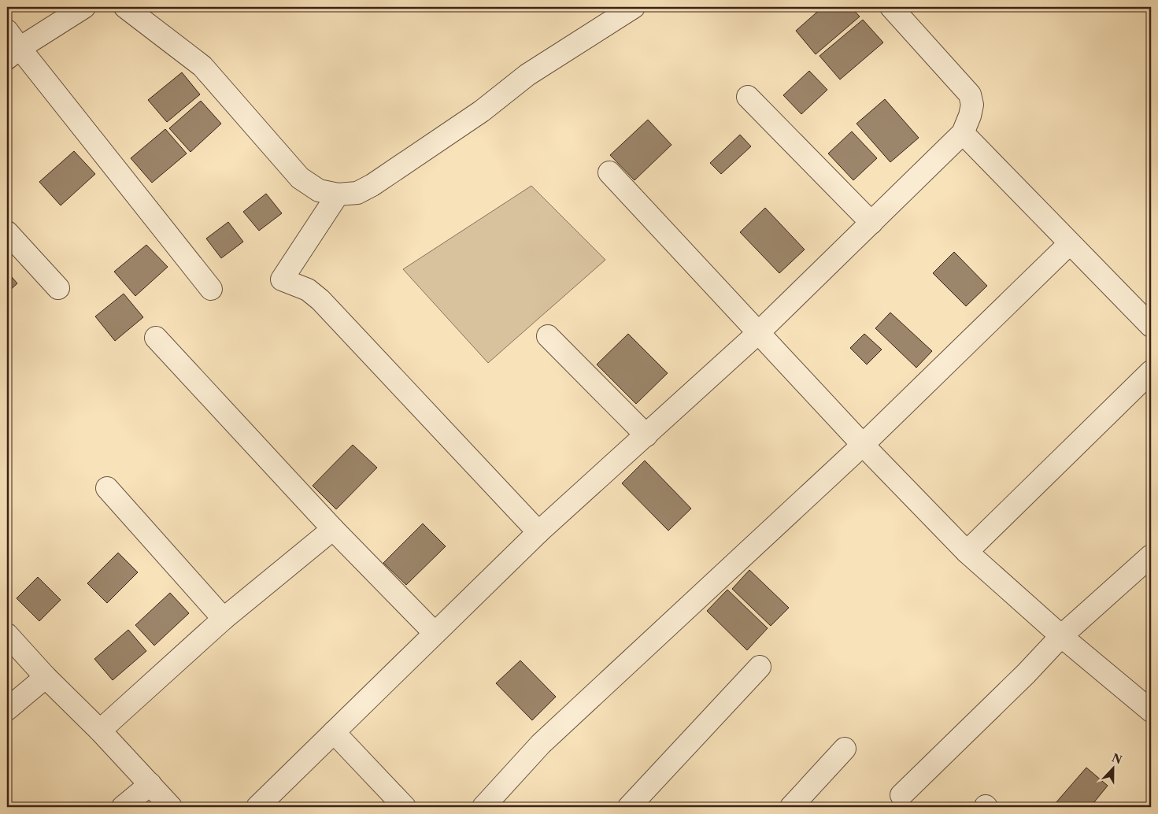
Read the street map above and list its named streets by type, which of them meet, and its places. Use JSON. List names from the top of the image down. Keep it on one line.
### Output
{"north":"top"}
